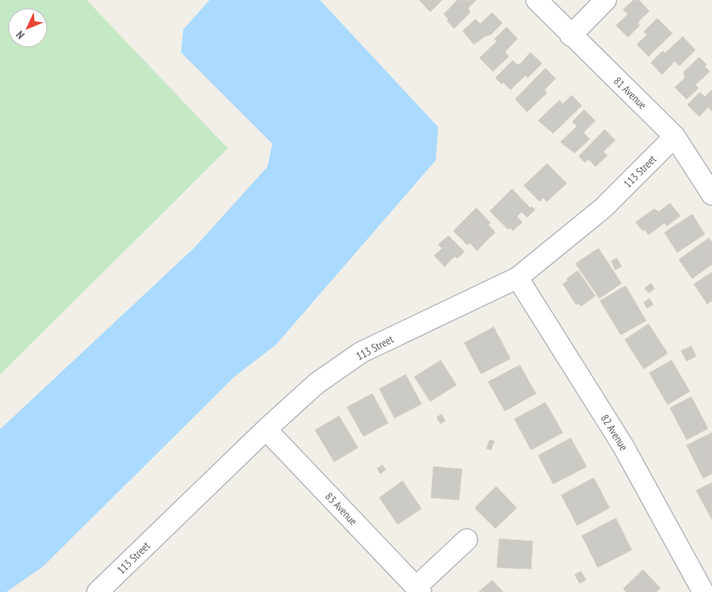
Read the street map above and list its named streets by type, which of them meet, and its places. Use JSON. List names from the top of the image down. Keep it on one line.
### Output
{"streets":{"street":["81 Avenue","113 Street","82 Avenue","83 Avenue"]},"crossings":[["81 Avenue","113 Street"],["113 Street","82 Avenue"],["113 Street","83 Avenue"]],"north":"bottom left"}
